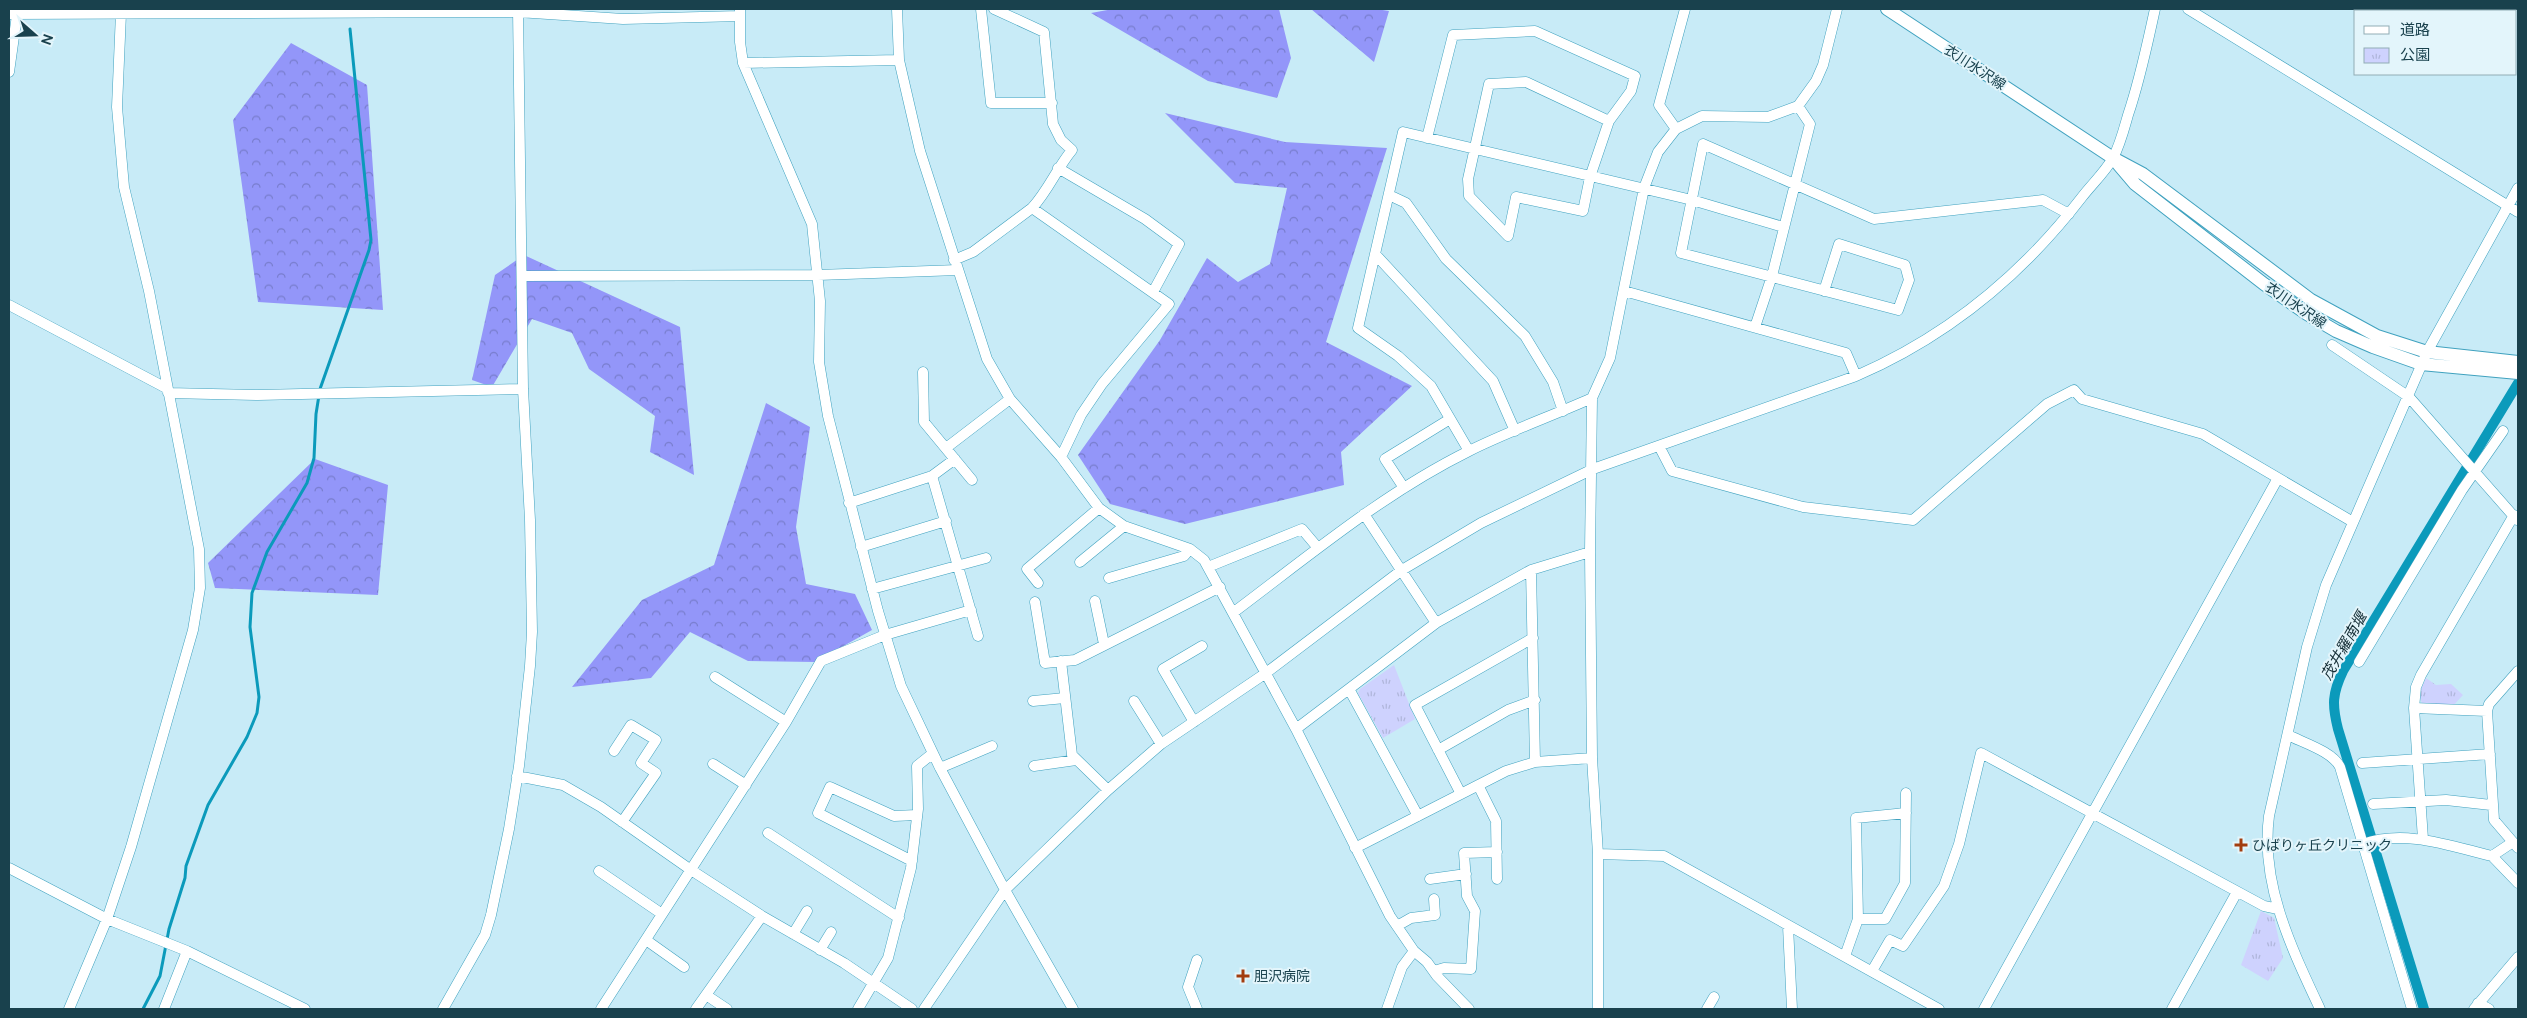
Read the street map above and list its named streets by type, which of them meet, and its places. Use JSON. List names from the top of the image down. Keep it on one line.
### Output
{"streets":{"main road":["衣川水沢線"]},"water":["茂井羅南堰"],"places":{"health":["ひばりヶ丘クリニック","胆沢病院"]},"legend":["道路","公園"],"north":"right"}
